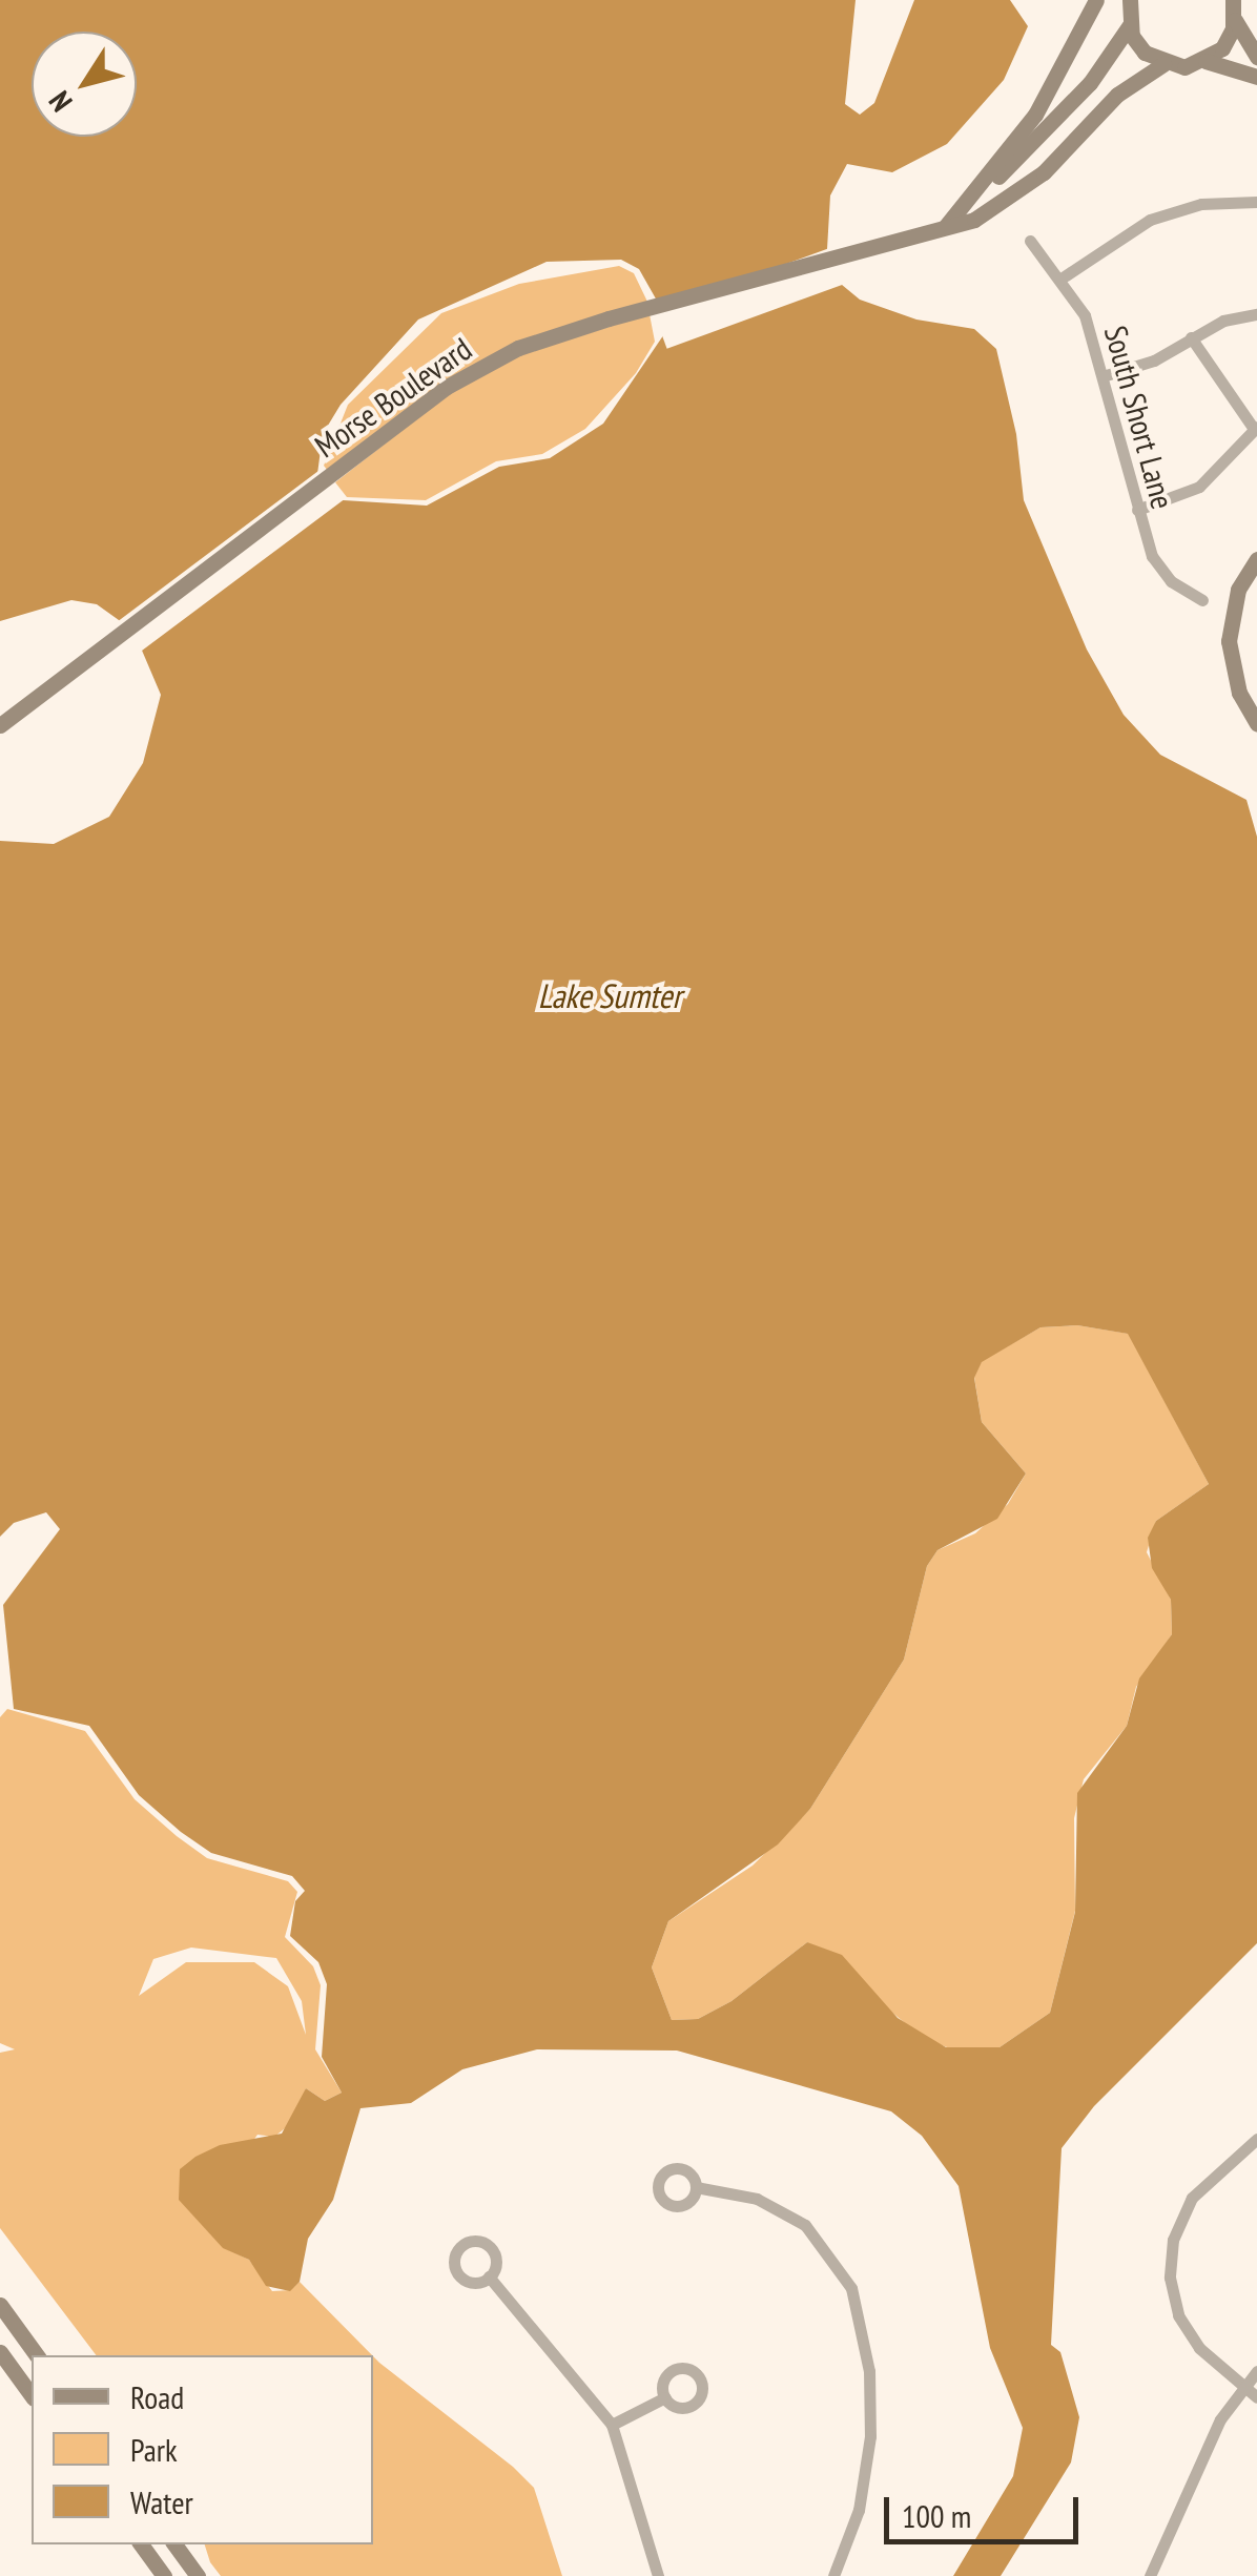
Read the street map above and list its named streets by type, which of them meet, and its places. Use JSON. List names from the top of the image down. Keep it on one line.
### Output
{"streets":{"main road":["Morse Boulevard"],"street":["South Short Lane"]},"water":["Lake Sumter"],"legend":["Road","Park","Water"],"scale_bar":"100 m","north":"bottom left"}
